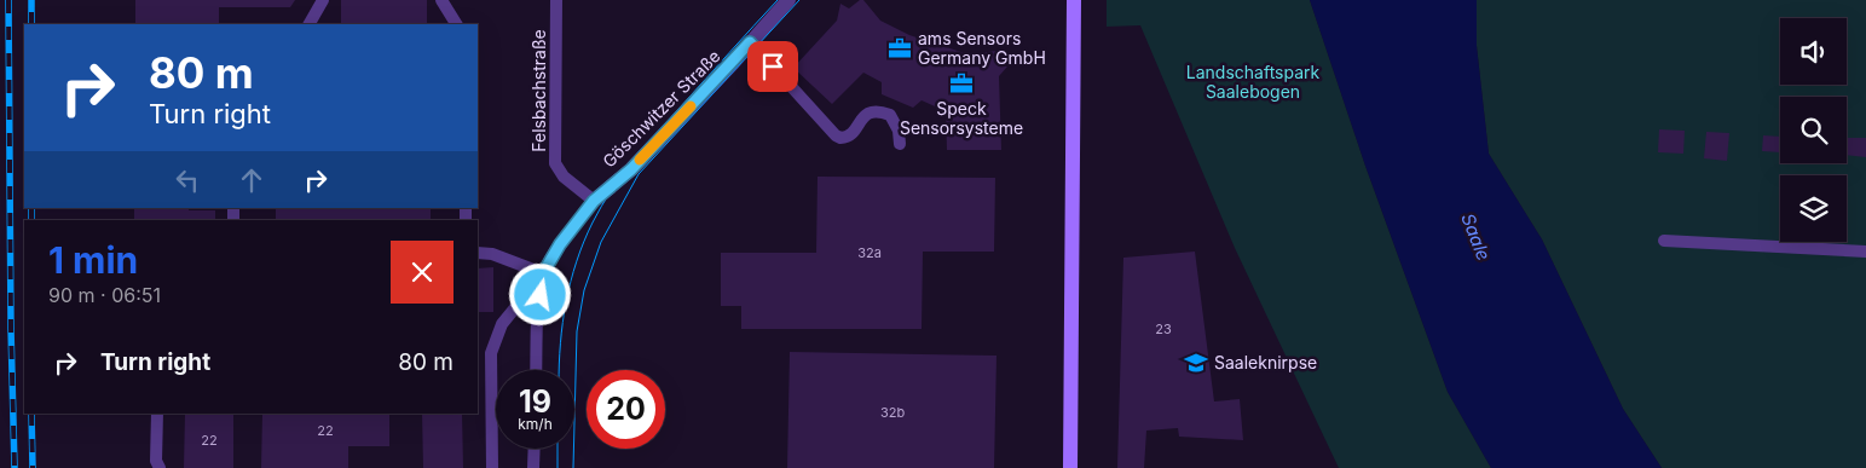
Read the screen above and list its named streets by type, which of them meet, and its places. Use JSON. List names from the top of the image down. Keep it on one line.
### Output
{"streets":{"street":["Göschwitzer Straße"],"lane":["Felsbachstraße"]},"crossings":[["Felsbachstraße","Göschwitzer Straße"]],"water":["Saale"],"parks":["Landschaftspark Saalebogen"],"places":{"office":["ams Sensors Germany GmbH","Speck Sensorsysteme"],"school or university":["Saaleknirpse"]},"house_numbers":["32a","23","32b","22","22"],"page":{"turn":["80 m","Turn right"],"heading":["1 min","90 m · 06:51"],"list":[{"name":"Turn right","value":"80 m"}],"speed":"19 km/h","limit":"20"}}
